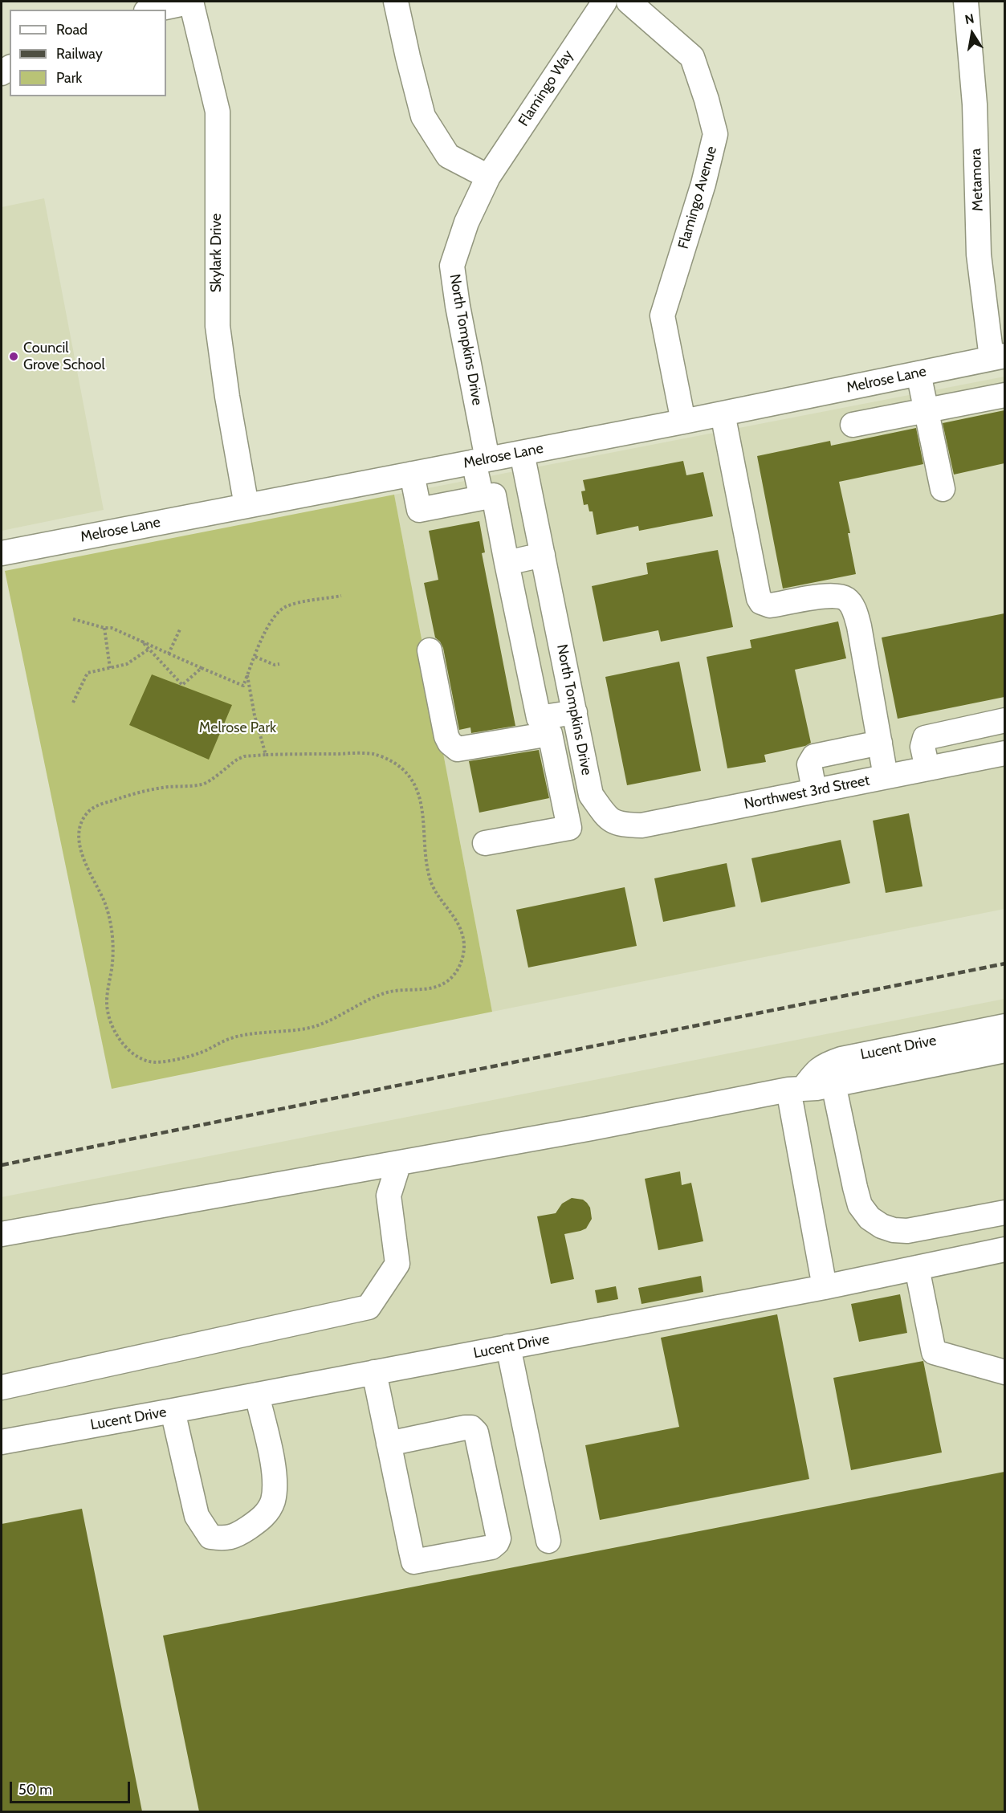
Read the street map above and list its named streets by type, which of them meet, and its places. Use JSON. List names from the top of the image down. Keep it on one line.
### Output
{"streets":{"street":["Flamingo Way","Metamora","Flamingo Avenue","Skylark Drive","North Tompkins Drive","Melrose Lane","Northwest 3rd Street","Lucent Drive"]},"crossings":[["Flamingo Way","North Tompkins Drive"],["Metamora","Melrose Lane"],["Flamingo Avenue","Melrose Lane"],["Skylark Drive","Melrose Lane"],["North Tompkins Drive","Melrose Lane"],["North Tompkins Drive","Northwest 3rd Street"]],"parks":["Melrose Park"],"places":["Council Grove School"],"legend":["Road","Railway","Park"],"scale_bar":"50 m","north":"top"}
